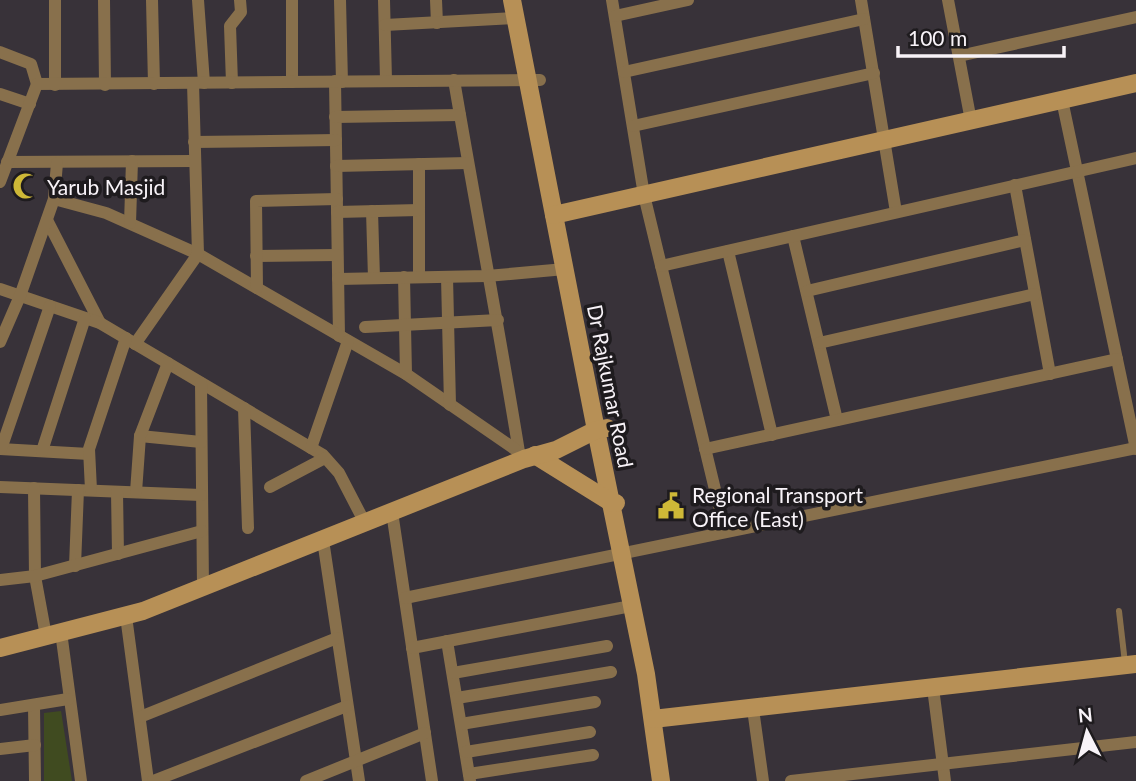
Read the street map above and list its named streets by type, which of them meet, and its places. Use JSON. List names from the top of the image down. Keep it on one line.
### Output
{"streets":{"street":["Dr Rajkumar Road"]},"places":{"mosque":["Yarub Masjid"],"public building":["Regional Transport Office (East)"]},"scale_bar":"100 m","north":"top"}
